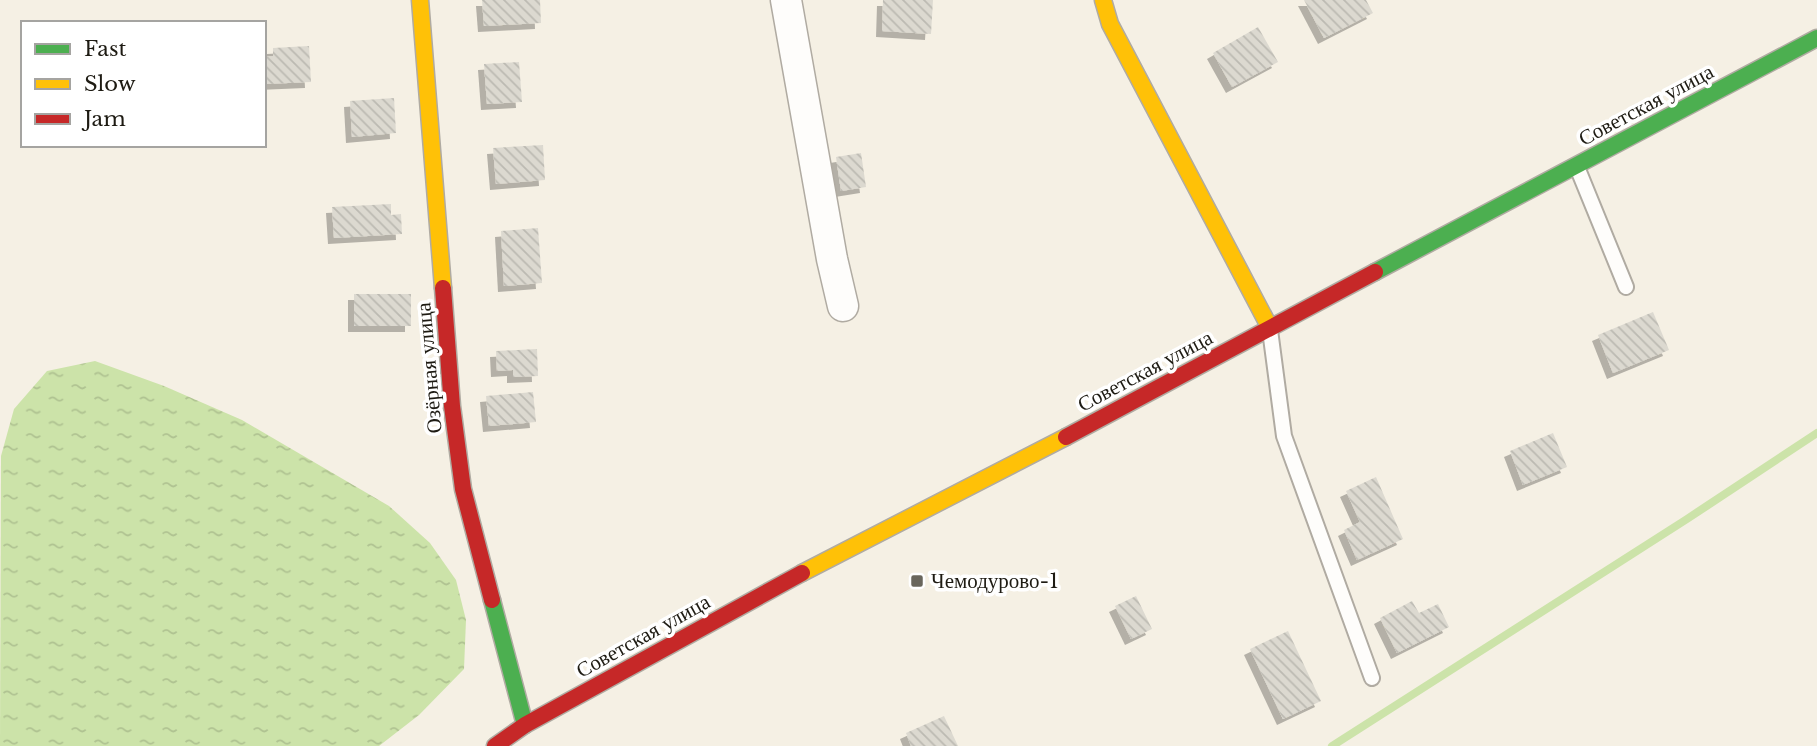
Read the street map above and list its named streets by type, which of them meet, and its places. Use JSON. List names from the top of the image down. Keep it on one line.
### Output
{"streets":{"street":["Советская улица","Озёрная улица"]},"crossings":[["Советская улица","Озёрная улица"]],"places":{"transit":["Чемодурово-1"]},"legend":["Fast","Slow","Jam"]}
